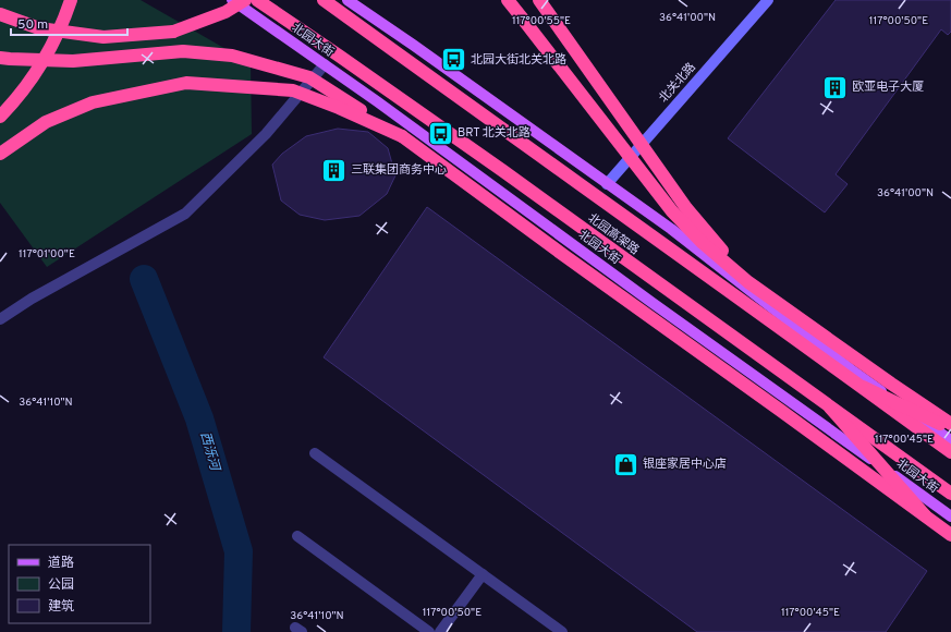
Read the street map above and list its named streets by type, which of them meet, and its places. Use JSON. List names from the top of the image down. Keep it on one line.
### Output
{"streets":{"highway":["北园高架路"],"main road":["北园大街"],"street":["北关北路"]},"water":["西泺河"],"places":{"bus stop":["北园大街北关北路","BRT 北关北路"],"building":["欧亚电子大厦","三联集团商务中心"],"shop":["银座家居中心店"]},"legend":["道路","公园","建筑"],"scale_bar":"50 m","coordinates":["36°41'00\"N","117°00'55\"E","117°00'50\"E","117°01'00\"E","36°41'10\"N","117°00'45\"E"]}
